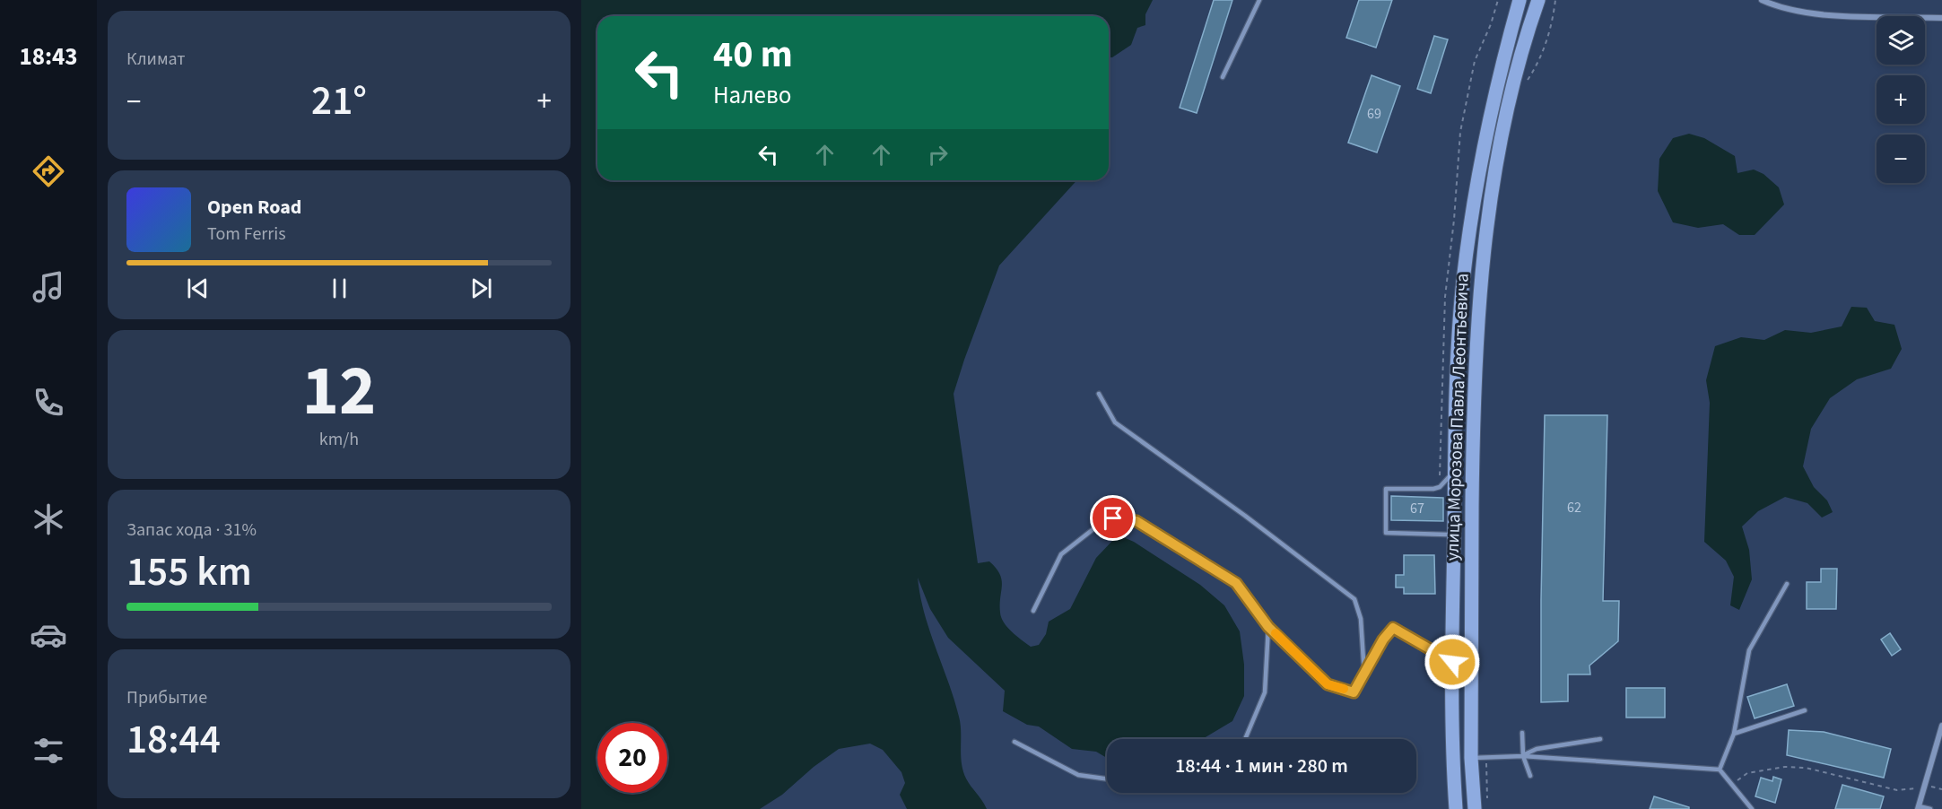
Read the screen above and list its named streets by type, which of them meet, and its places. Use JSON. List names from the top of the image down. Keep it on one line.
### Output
{"streets":{"main road":["улица Морозова Павла Леонтьевича"]},"house_numbers":["69","62","67"],"page":{"tabs":"18:43","tile":["Климат",["12","km/h"],["Запас хода · 31%","155 km"],["Прибытие","18:44"]],"map_buttons":["+","−"],"turn":["40 m","Налево"],"heat":["−","21°","+"],"song":["Open Road","Tom Ferris"],"limit":"20","trip":"18:44 · 1 мин · 280 m"}}
